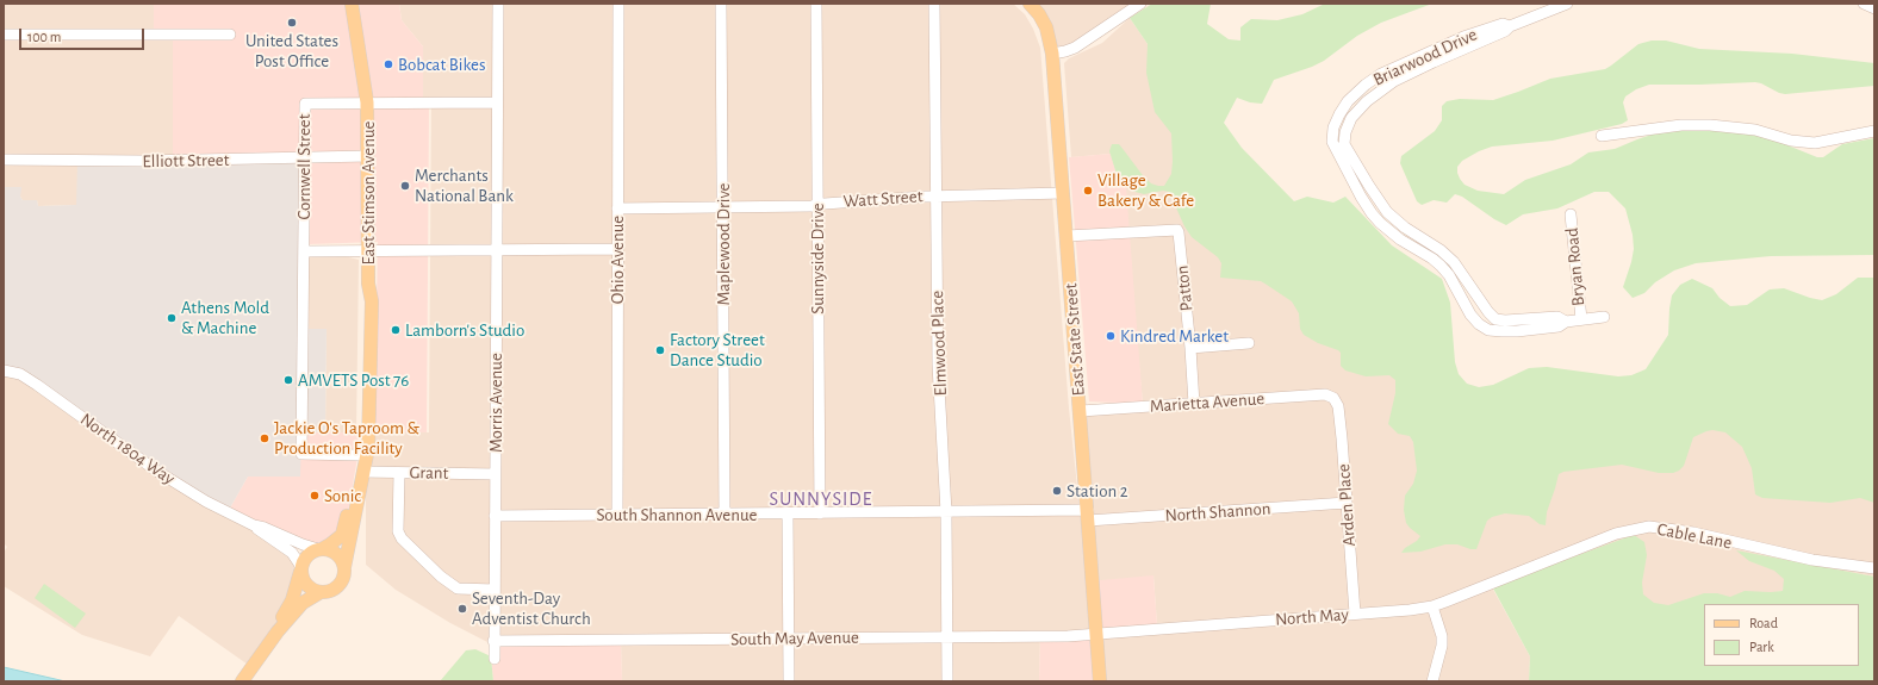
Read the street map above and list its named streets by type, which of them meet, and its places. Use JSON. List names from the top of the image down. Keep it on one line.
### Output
{"streets":{"main road":["East Stimson Avenue","East State Street"],"street":["Briarwood Drive","Elliott Street","Cornwell Street","Watt Street","Maplewood Drive","Sunnyside Drive","Ohio Avenue","Bryan Road","Patton","Elmwood Place","Morris Avenue","Marietta Avenue","North 1804 Way","Grant","Arden Place","North Shannon","South Shannon Avenue","Cable Lane","North May","South May Avenue"]},"crossings":[["Briarwood Drive","Bryan Road"],["Elliott Street","Cornwell Street"],["Elliott Street","East Stimson Avenue"],["Cornwell Street","East Stimson Avenue"],["Cornwell Street","Morris Avenue"],["East Stimson Avenue","North 1804 Way"],["East Stimson Avenue","Grant"],["Watt Street","Maplewood Drive"],["Watt Street","Sunnyside Drive"],["Watt Street","Ohio Avenue"],["Watt Street","East State Street"],["Watt Street","Elmwood Place"],["Maplewood Drive","South Shannon Avenue"],["Sunnyside Drive","South Shannon Avenue"],["Ohio Avenue","South Shannon Avenue"],["Patton","East State Street"],["Patton","Marietta Avenue"],["East State Street","Marietta Avenue"],["East State Street","North Shannon"],["East State Street","South Shannon Avenue"],["East State Street","North May"],["East State Street","South May Avenue"],["Elmwood Place","South Shannon Avenue"],["Elmwood Place","South May Avenue"],["Morris Avenue","Grant"],["Morris Avenue","South Shannon Avenue"],["Morris Avenue","South May Avenue"],["Marietta Avenue","Arden Place"],["Arden Place","North Shannon"],["Arden Place","North May"],["North Shannon","South Shannon Avenue"],["Cable Lane","North May"],["North May","South May Avenue"]],"districts":["SUNNYSIDE"],"places":["United States Post Office","Bobcat Bikes","Merchants National Bank","Village Bakery & Cafe","Athens Mold & Machine","Lamborn's Studio","Kindred Market","Factory Street Dance Studio","AMVETS Post 76","Jackie O's Taproom & Production Facility","Station 2","Sonic","Seventh-Day Adventist Church"],"legend":["Road","Park"],"scale_bar":"100 m"}
